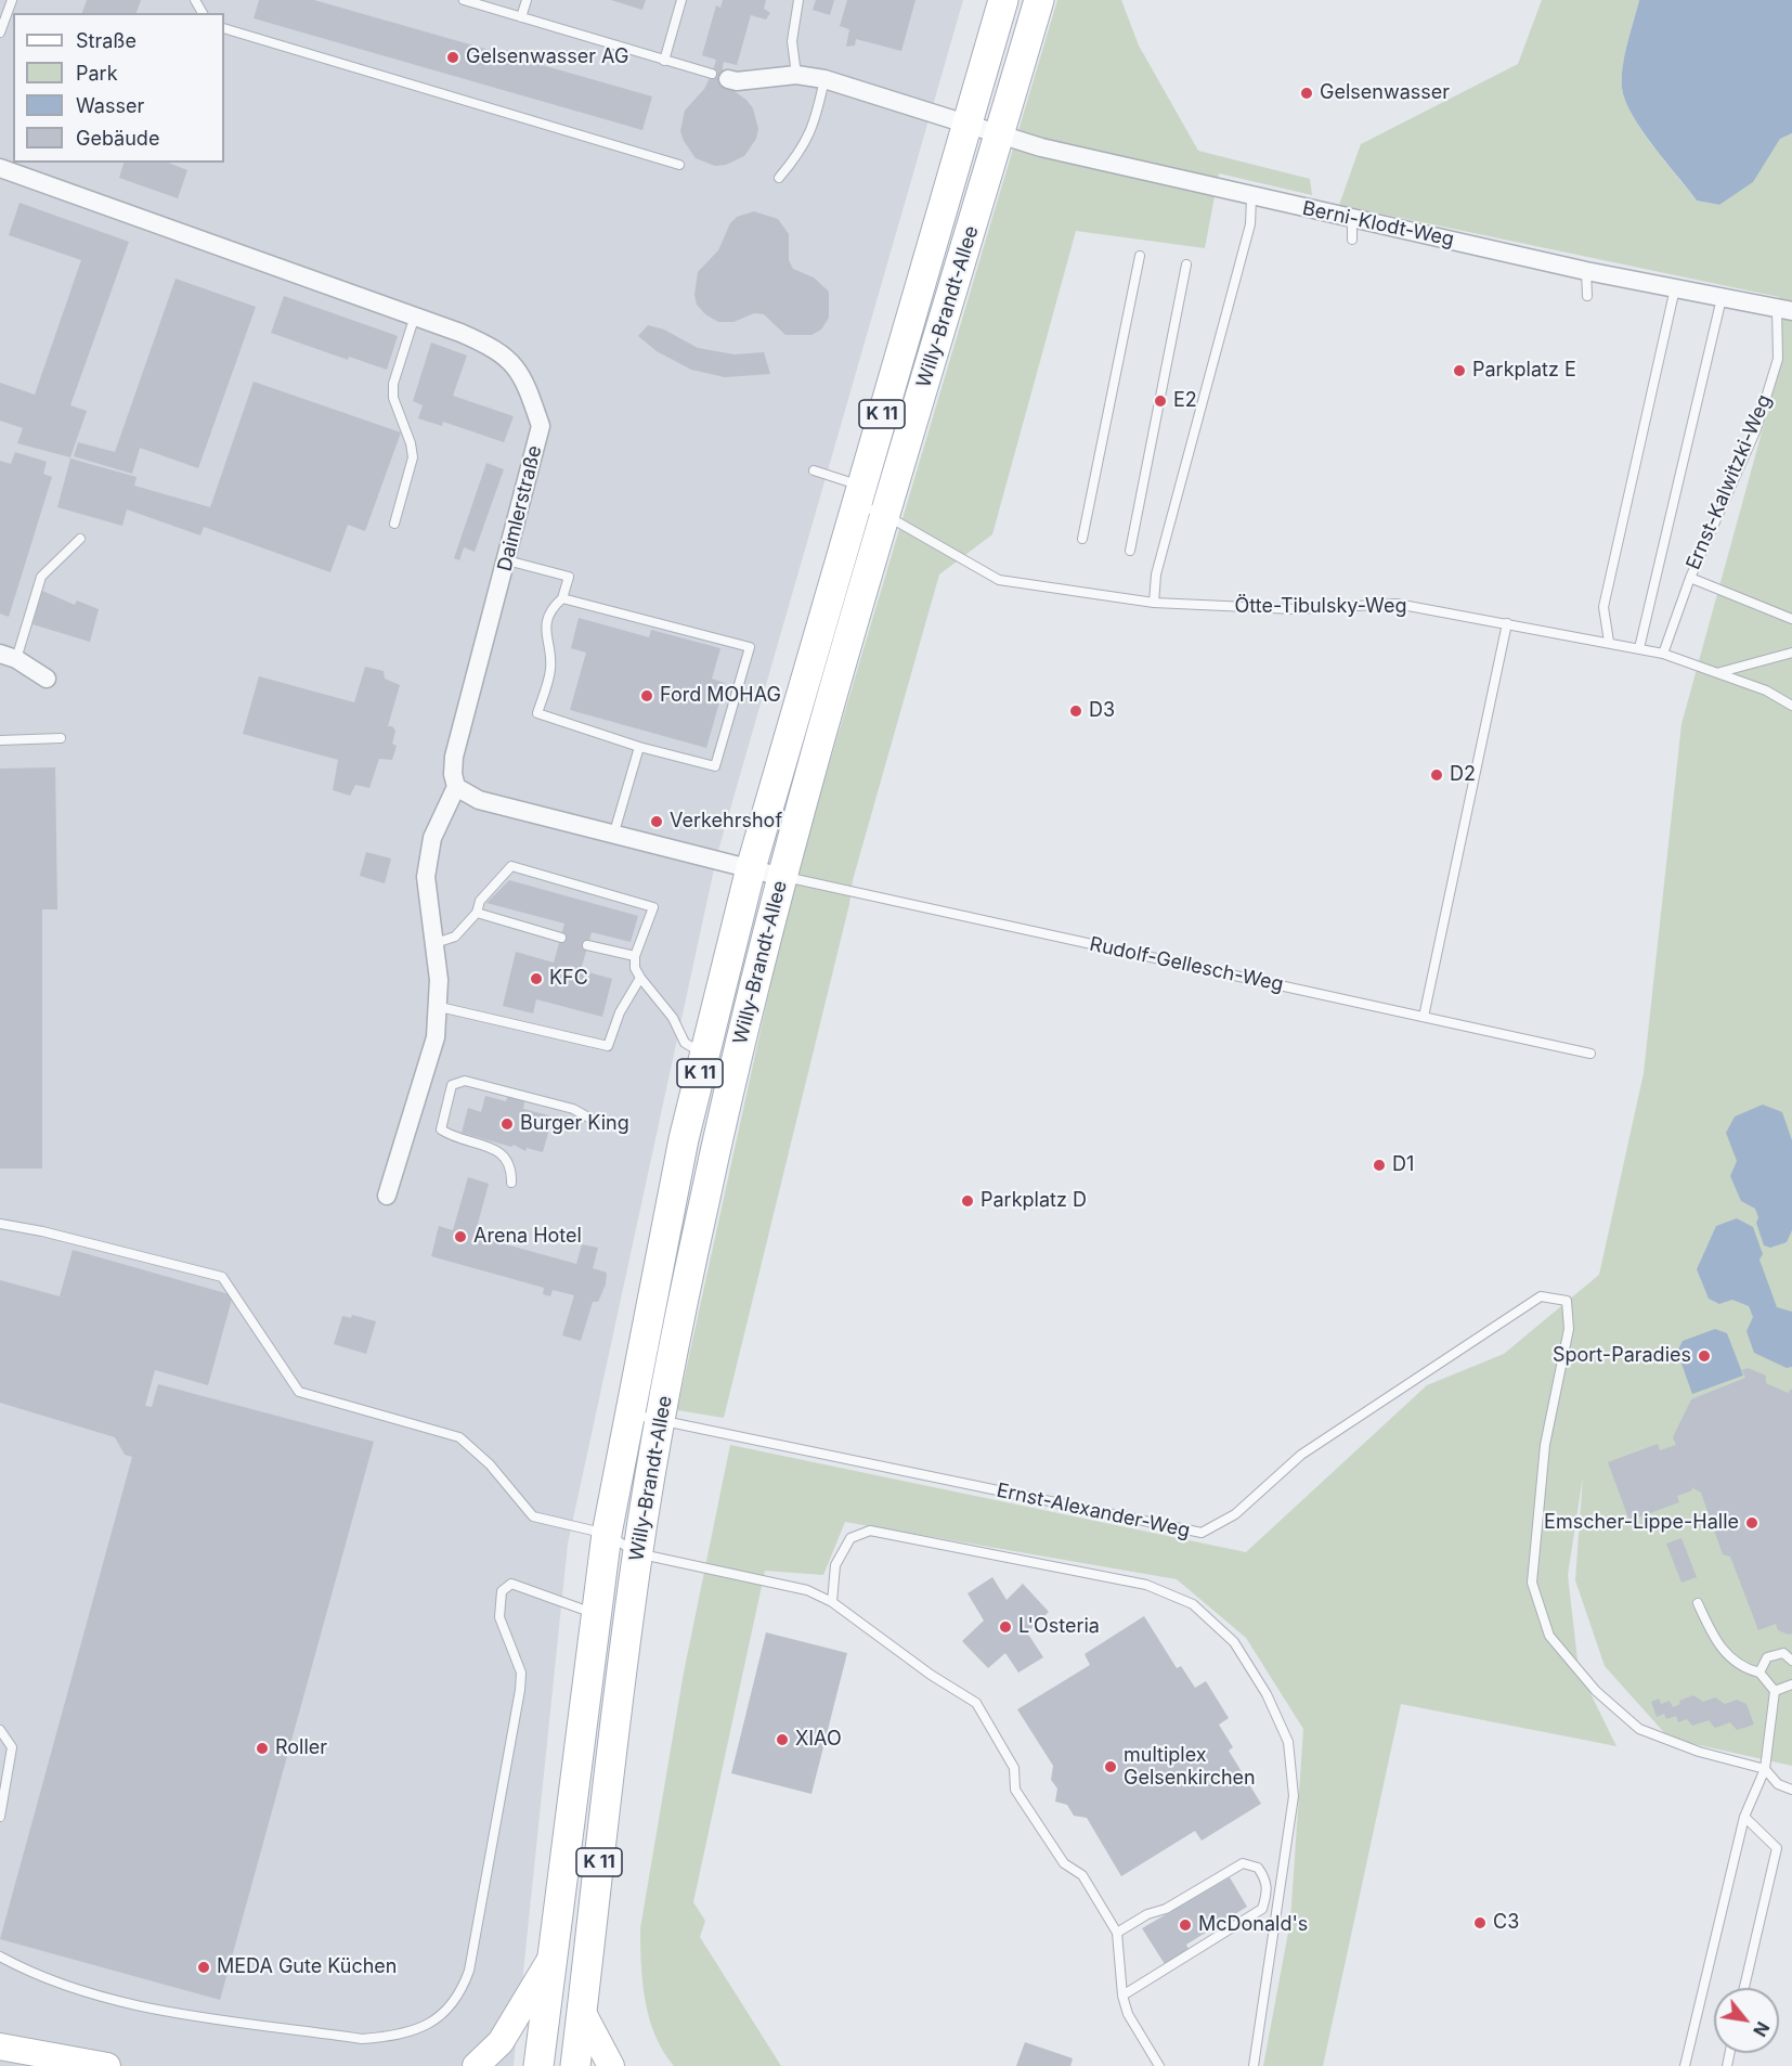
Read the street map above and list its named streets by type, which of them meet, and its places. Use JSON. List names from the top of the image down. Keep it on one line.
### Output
{"streets":{"main road":["Willy-Brandt-Allee","K 11"],"street":["Berni-Klodt-Weg","Daimlerstraße"],"lane":["Ernst-Kalwitzki-Weg","Ötte-Tibulsky-Weg","Rudolf-Gellesch-Weg","Ernst-Alexander-Weg"]},"crossings":[["Berni-Klodt-Weg","Willy-Brandt-Allee"],["Berni-Klodt-Weg","Ernst-Kalwitzki-Weg"],["Willy-Brandt-Allee","Ötte-Tibulsky-Weg"],["Willy-Brandt-Allee","Rudolf-Gellesch-Weg"],["Willy-Brandt-Allee","Ernst-Alexander-Weg"],["Ernst-Kalwitzki-Weg","Ötte-Tibulsky-Weg"]],"places":["Gelsenwasser AG","Gelsenwasser","Parkplatz E","E2","Ford MOHAG","D3","D2","Verkehrshof","KFC","Burger King","D1","Parkplatz D","Arena Hotel","Sport-Paradies","Emscher-Lippe-Halle","L'Osteria","XIAO","Roller","multiplex Gelsenkirchen","C3","McDonald's","MEDA Gute Küchen"],"legend":["Straße","Park","Wasser","Gebäude"],"north":"bottom right"}
